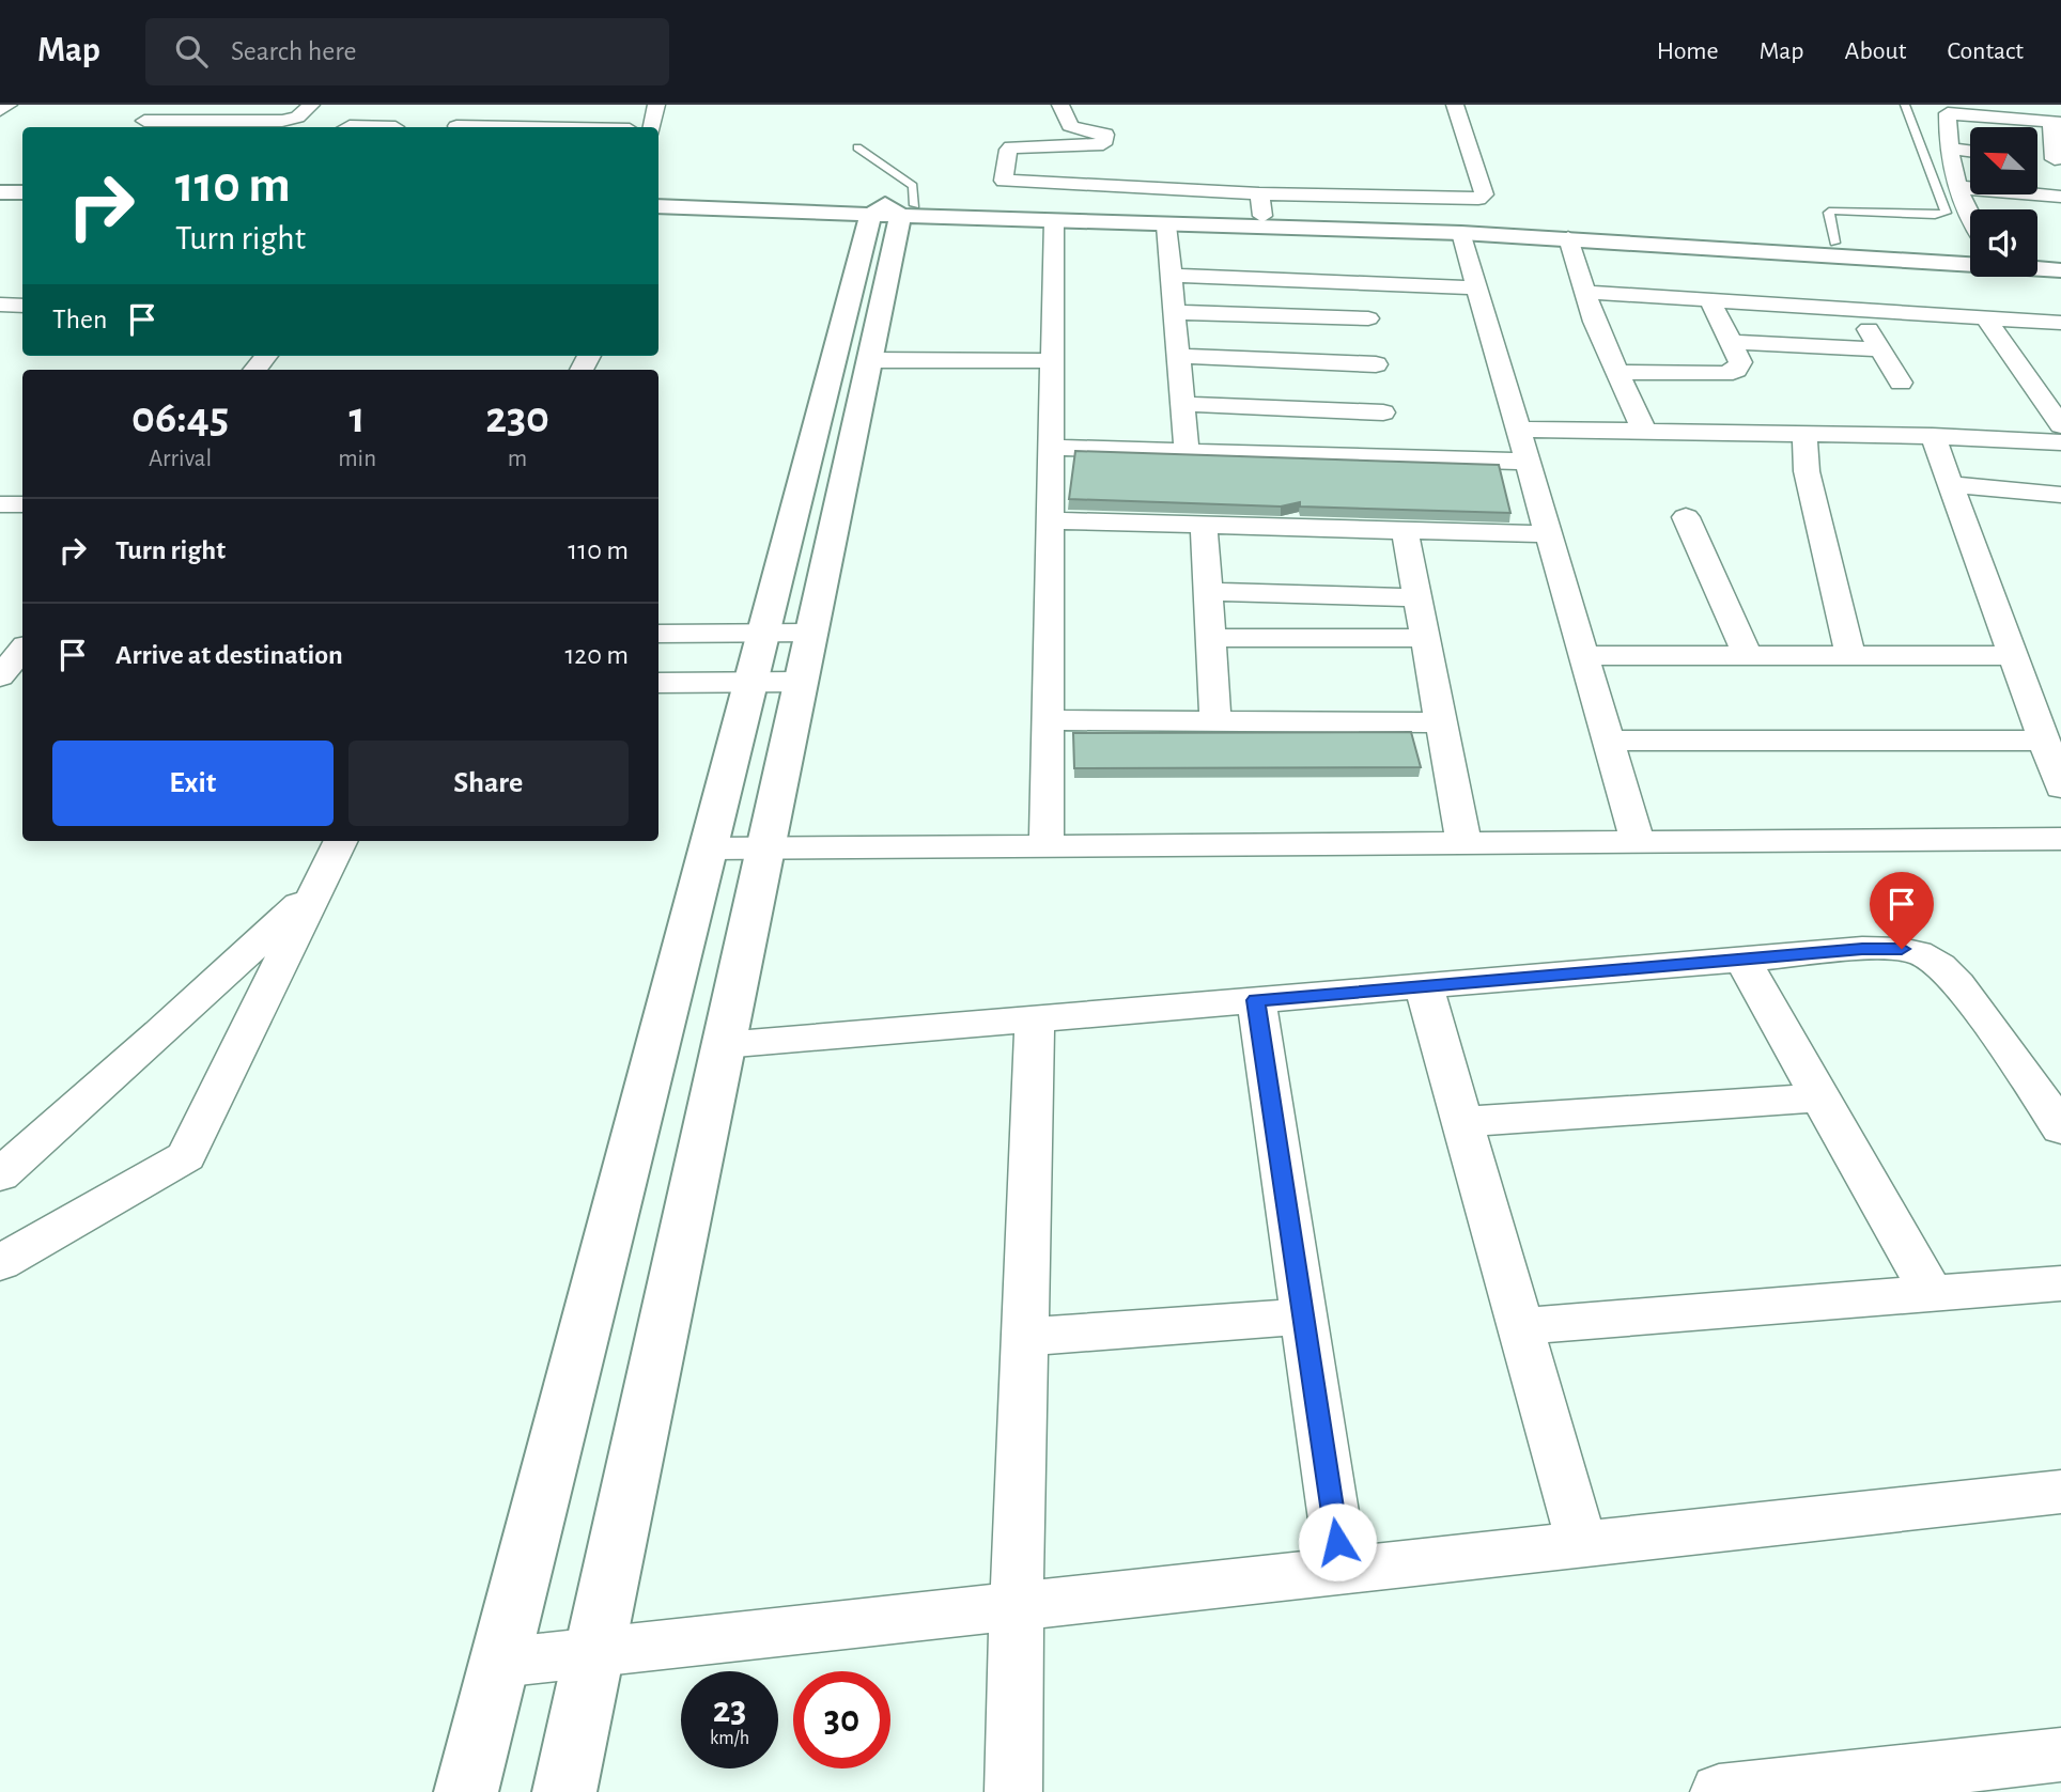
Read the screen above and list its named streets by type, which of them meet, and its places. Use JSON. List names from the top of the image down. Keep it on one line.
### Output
{"north":"top left","page":{"header":"Map","search":"Search here","nav":["Home","Map","About","Contact"],"turn":["110 m","Turn right"],"then":"Then","eta":["06:45","Arrival","1","min","230","m"],"list":[{"name":"Turn right","value":"110 m"},{"name":"Arrive at destination","value":"120 m"}],"buttons":["Exit","Share"],"speed":"23 km/h","limit":"30"}}
